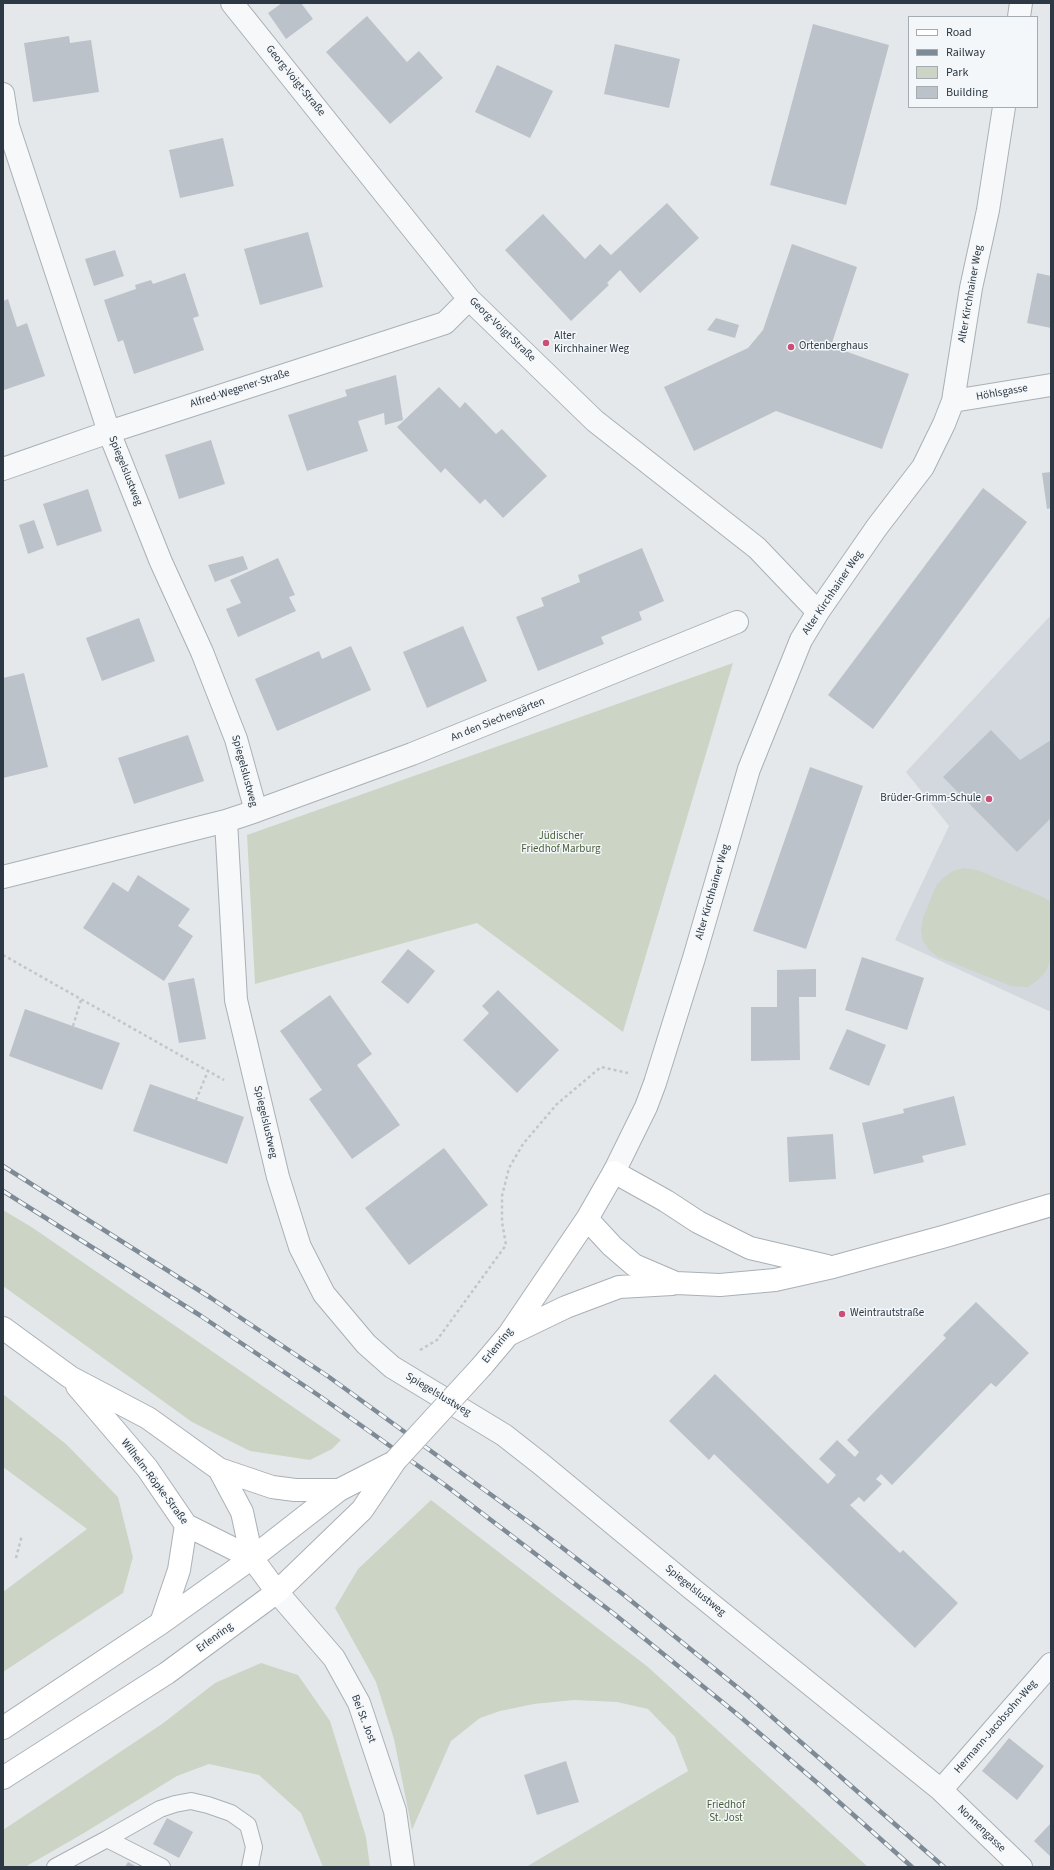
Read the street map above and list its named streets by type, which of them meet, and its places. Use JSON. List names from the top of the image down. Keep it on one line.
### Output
{"streets":{"main road":["Erlenring","Wilhelm-Röpke-Straße"],"street":["Georg-Voigt-Straße","Alter Kirchhainer Weg","Alfred-Wegener-Straße","Höhlsgasse","Spiegelslustweg","An den Siechengärten","Bei St. Jost","Hermann-Jacobsohn-Weg","Nonnengasse"]},"crossings":[["Georg-Voigt-Straße","Alter Kirchhainer Weg"],["Georg-Voigt-Straße","Alfred-Wegener-Straße"],["Alter Kirchhainer Weg","Höhlsgasse"],["Alter Kirchhainer Weg","Erlenring"],["Alfred-Wegener-Straße","Spiegelslustweg"],["Spiegelslustweg","An den Siechengärten"],["Spiegelslustweg","Hermann-Jacobsohn-Weg"],["Spiegelslustweg","Nonnengasse"],["Erlenring","Wilhelm-Röpke-Straße"],["Erlenring","Bei St. Jost"],["Hermann-Jacobsohn-Weg","Nonnengasse"]],"parks":["Jüdischer Friedhof Marburg","Friedhof St. Jost"],"places":["Alter Kirchhainer Weg","Ortenberghaus","Brüder-Grimm-Schule","Weintrautstraße"],"legend":["Road","Railway","Park","Building"]}
